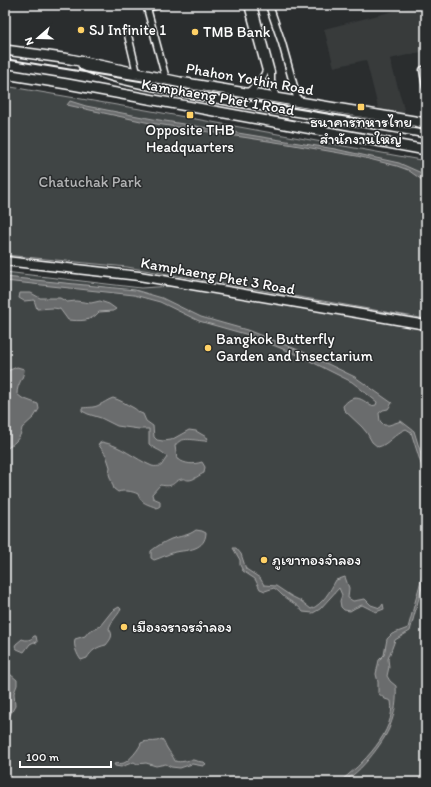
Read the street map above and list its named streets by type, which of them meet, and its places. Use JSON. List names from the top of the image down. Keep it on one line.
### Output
{"streets":{"main road":["Phahon Yothin Road","Kamphaeng Phet 1 Road"],"street":["Kamphaeng Phet 3 Road"]},"parks":["Chatuchak Park"],"places":{"other":["SJ Infinite 1","TMB Bank","Bangkok Butterfly Garden and Insectarium","ภูเขาทองจำลอง","เมืองจราจรจำลอง"],"transit":["ธนาคารทหารไทย สำนักงานใหญ่","Opposite THB Headquarters"]},"scale_bar":"100 m","north":"left"}
